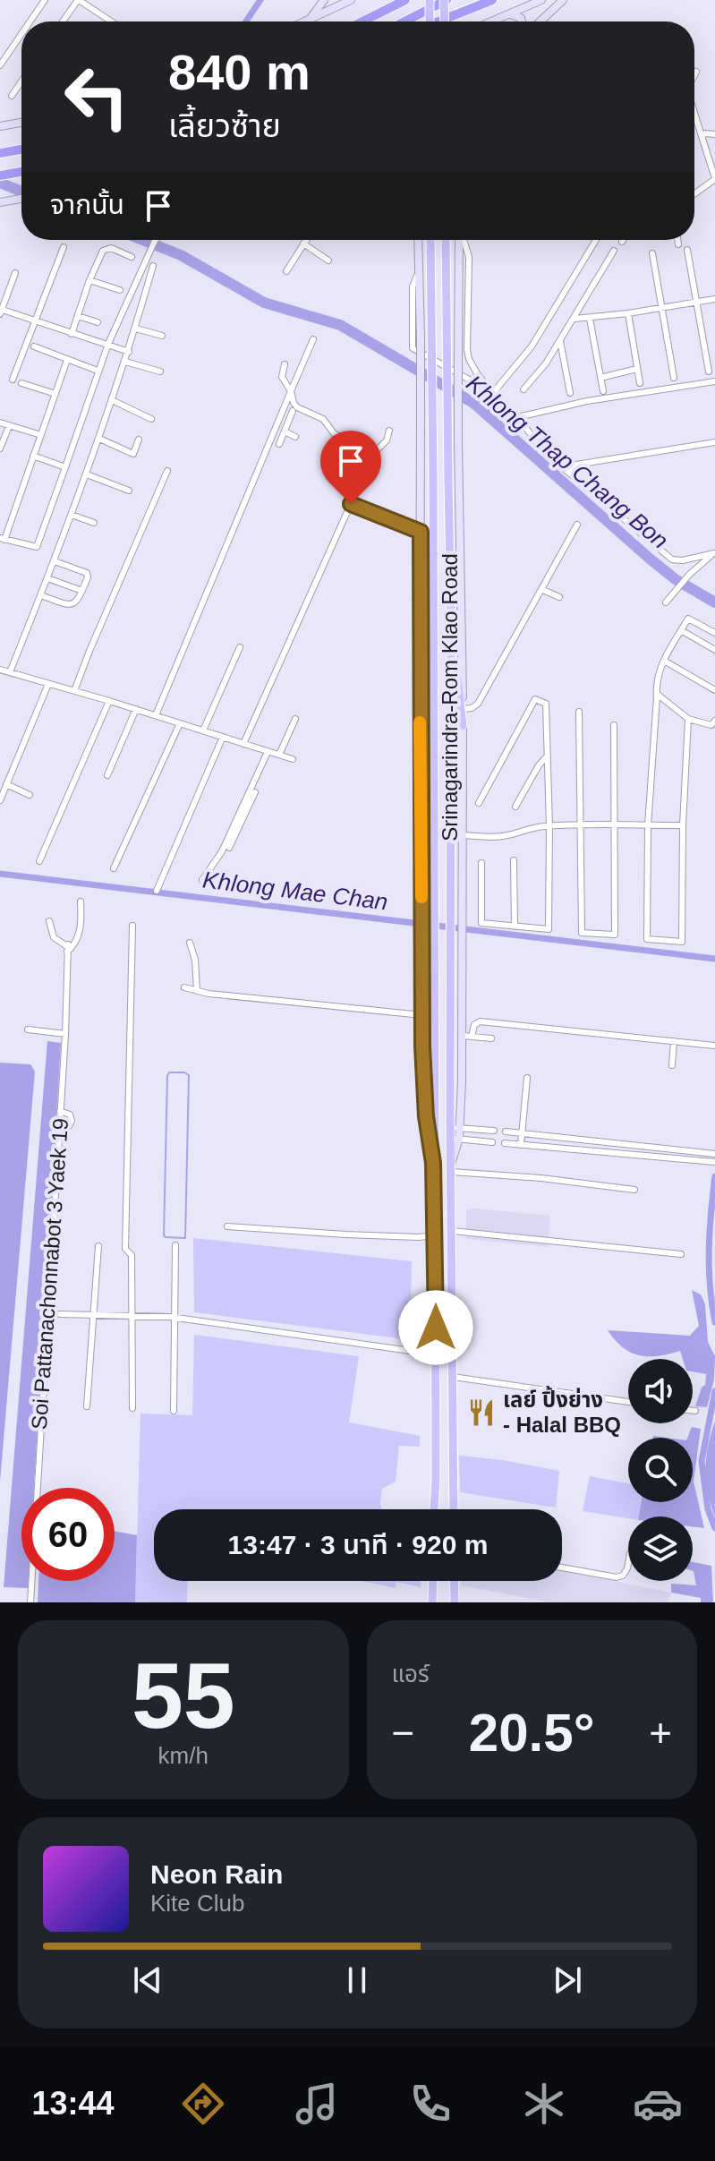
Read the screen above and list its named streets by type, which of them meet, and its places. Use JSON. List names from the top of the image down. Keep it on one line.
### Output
{"streets":{"main road":["Srinagarindra-Rom Klao Road"],"street":["Soi Pattanachonnabot 3 Yaek 19"]},"water":["Khlong Thap Chang Bon","Khlong Mae Chan"],"places":{"restaurant":["เลย์ ปิ้งย่าง - Halal BBQ"]},"page":{"turn":["840 m","เลี้ยวซ้าย"],"then":"จากนั้น","limit":"60","trip":"13:47 · 3 นาที · 920 m","tile":[["55","km/h"],"แอร์"],"heat":["−","20.5°","+"],"song":["Neon Rain","Kite Club"],"tabs":"13:44"}}
